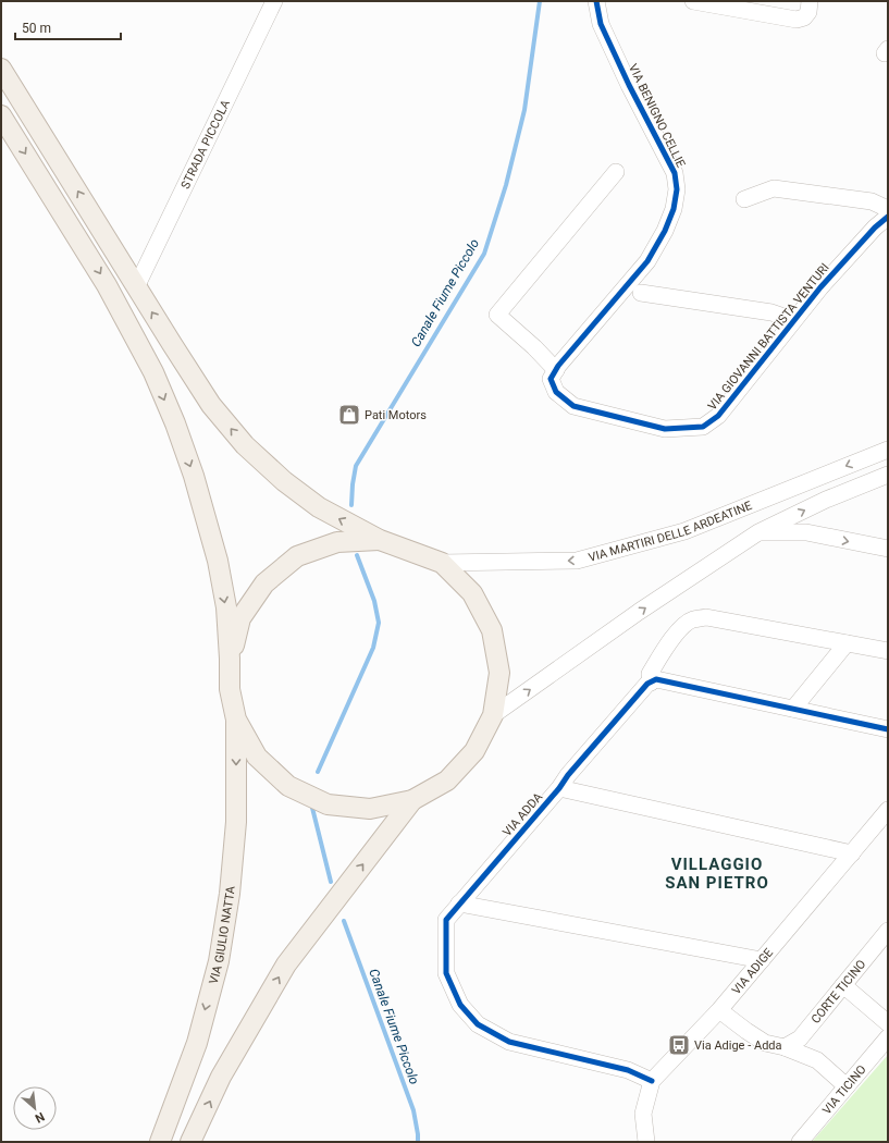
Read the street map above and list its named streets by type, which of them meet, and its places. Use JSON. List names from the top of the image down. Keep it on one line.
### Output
{"streets":{"main road":["VIA GIULIO NATTA"],"street":["VIA BENIGNO CELLIE","STRADA PICCOLA","VIA GIOVANNI BATTISTA VENTURI","VIA MARTIRI DELLE ARDEATINE","VIA ADDA","VIA ADIGE","CORTE TICINO","VIA TICINO"]},"crossings":[["VIA BENIGNO CELLIE","VIA GIOVANNI BATTISTA VENTURI"],["VIA ADDA","VIA ADIGE"]],"districts":["VILLAGGIO SAN PIETRO"],"water":["Canale Fiume Piccolo"],"places":{"shop":["Pati Motors"],"bus stop":["Via Adige - Adda"]},"scale_bar":"50 m","north":"bottom right"}
